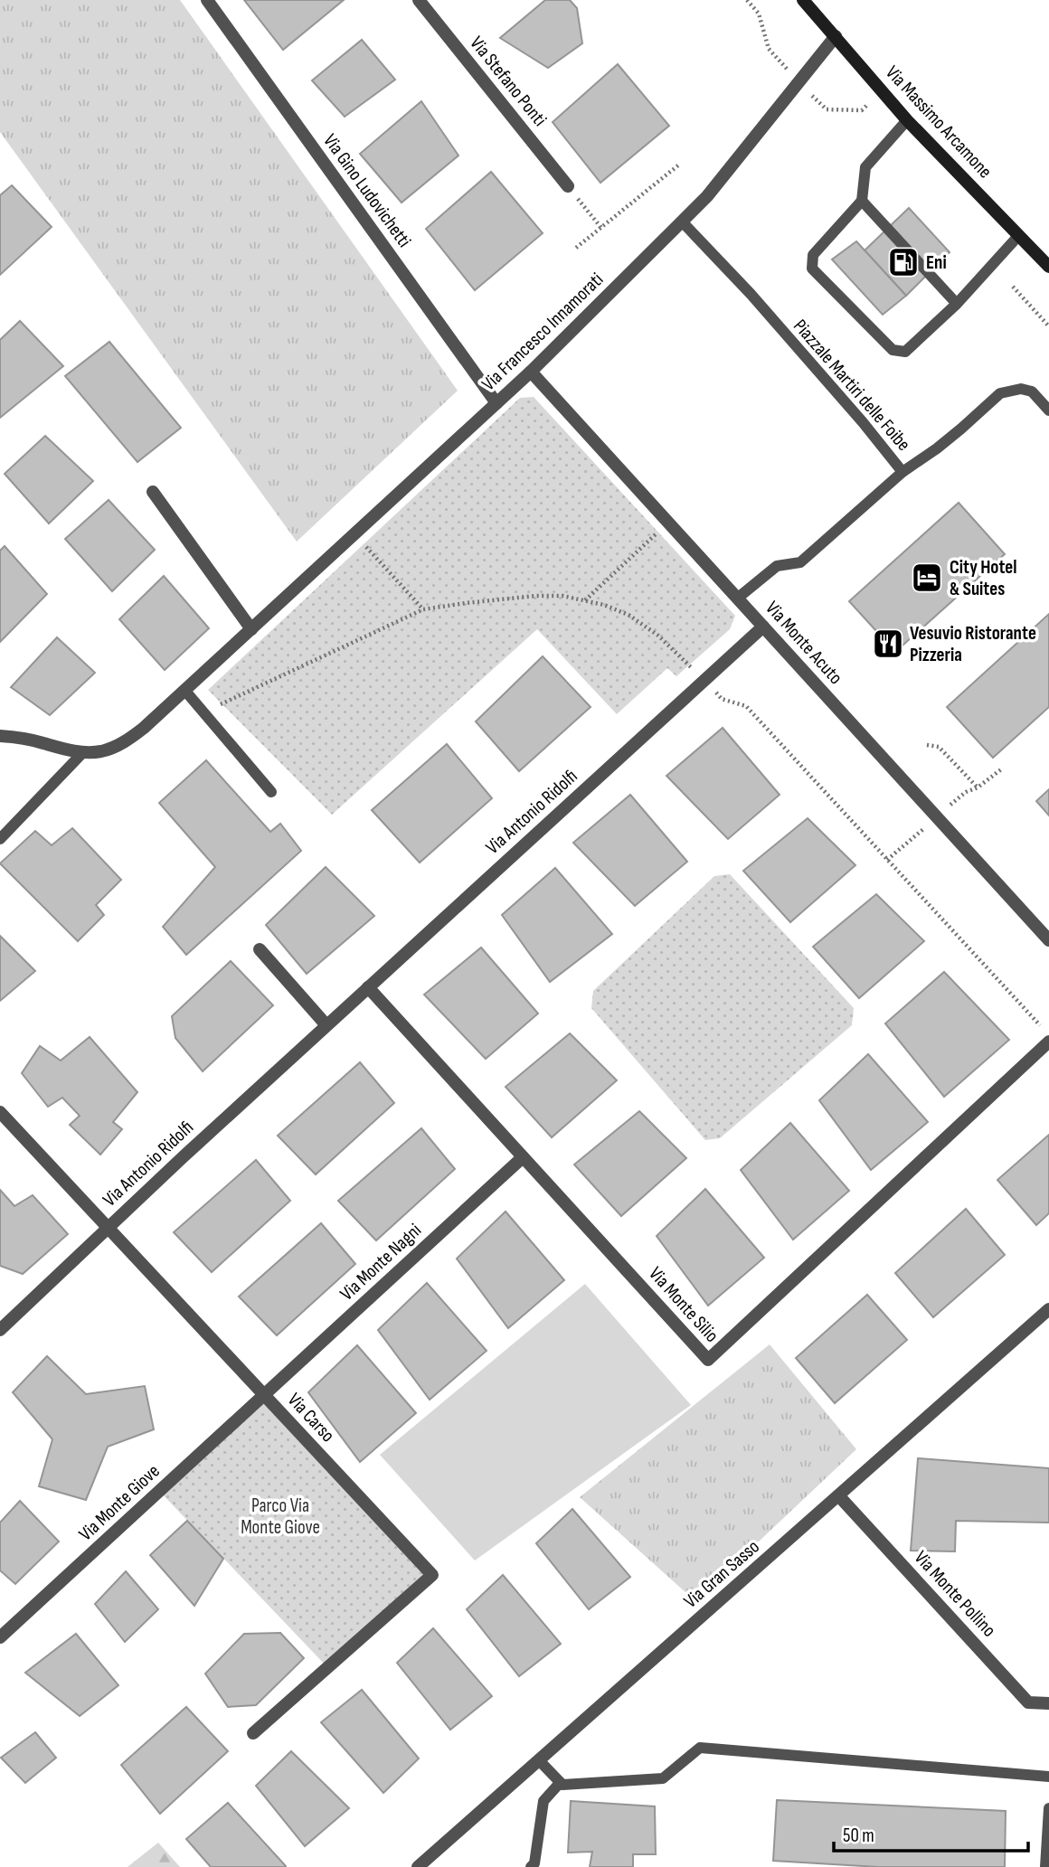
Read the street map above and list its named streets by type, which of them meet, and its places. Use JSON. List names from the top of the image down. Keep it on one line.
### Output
{"streets":{"main road":["Via Massimo Arcamone"],"street":["Via Stefano Ponti","Via Gino Ludovichetti","Via Francesco Innamorati","Via Monte Acuto","Via Antonio Ridolfi","Via Monte Nagni","Via Monte Silio","Via Carso","Via Monte Giove","Via Gran Sasso","Via Monte Pollino"],"lane":["Piazzale Martiri delle Foibe"]},"crossings":[["Via Massimo Arcamone","Via Francesco Innamorati"],["Via Gino Ludovichetti","Via Francesco Innamorati"],["Via Francesco Innamorati","Piazzale Martiri delle Foibe"],["Via Francesco Innamorati","Via Monte Acuto"],["Piazzale Martiri delle Foibe","Via Monte Acuto"],["Via Monte Acuto","Via Antonio Ridolfi"],["Via Antonio Ridolfi","Via Monte Silio"],["Via Antonio Ridolfi","Via Carso"],["Via Monte Nagni","Via Monte Silio"],["Via Monte Nagni","Via Carso"],["Via Monte Nagni","Via Monte Giove"],["Via Carso","Via Monte Giove"],["Via Gran Sasso","Via Monte Pollino"]],"parks":["Parco Via Monte Giove"],"places":{"fuel station":["Eni"],"hotel":["City Hotel & Suites"],"restaurant":["Vesuvio Ristorante Pizzeria"]},"scale_bar":"50 m"}
